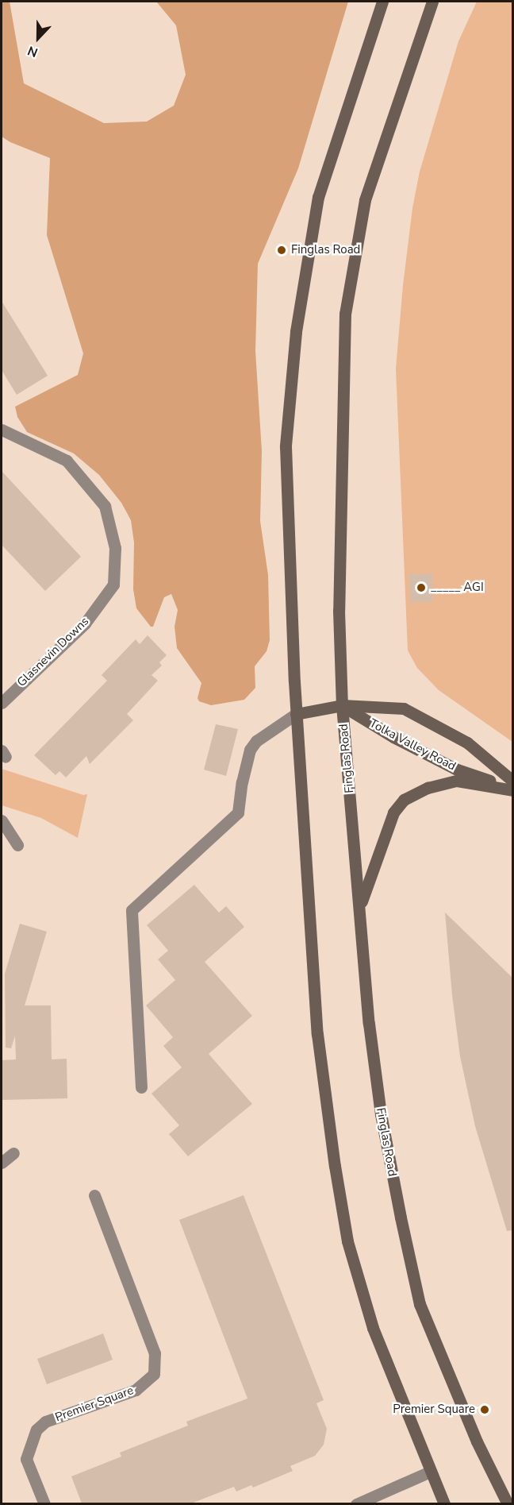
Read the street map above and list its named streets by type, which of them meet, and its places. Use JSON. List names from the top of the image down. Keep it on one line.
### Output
{"streets":{"main road":["Tolka Valley Road","Finglas Road"],"street":["Glasnevin Downs","Premier Square"]},"crossings":[["Tolka Valley Road","Finglas Road"]],"places":["Finglas Road","_____ AGI","Premier Square"],"north":"bottom"}
